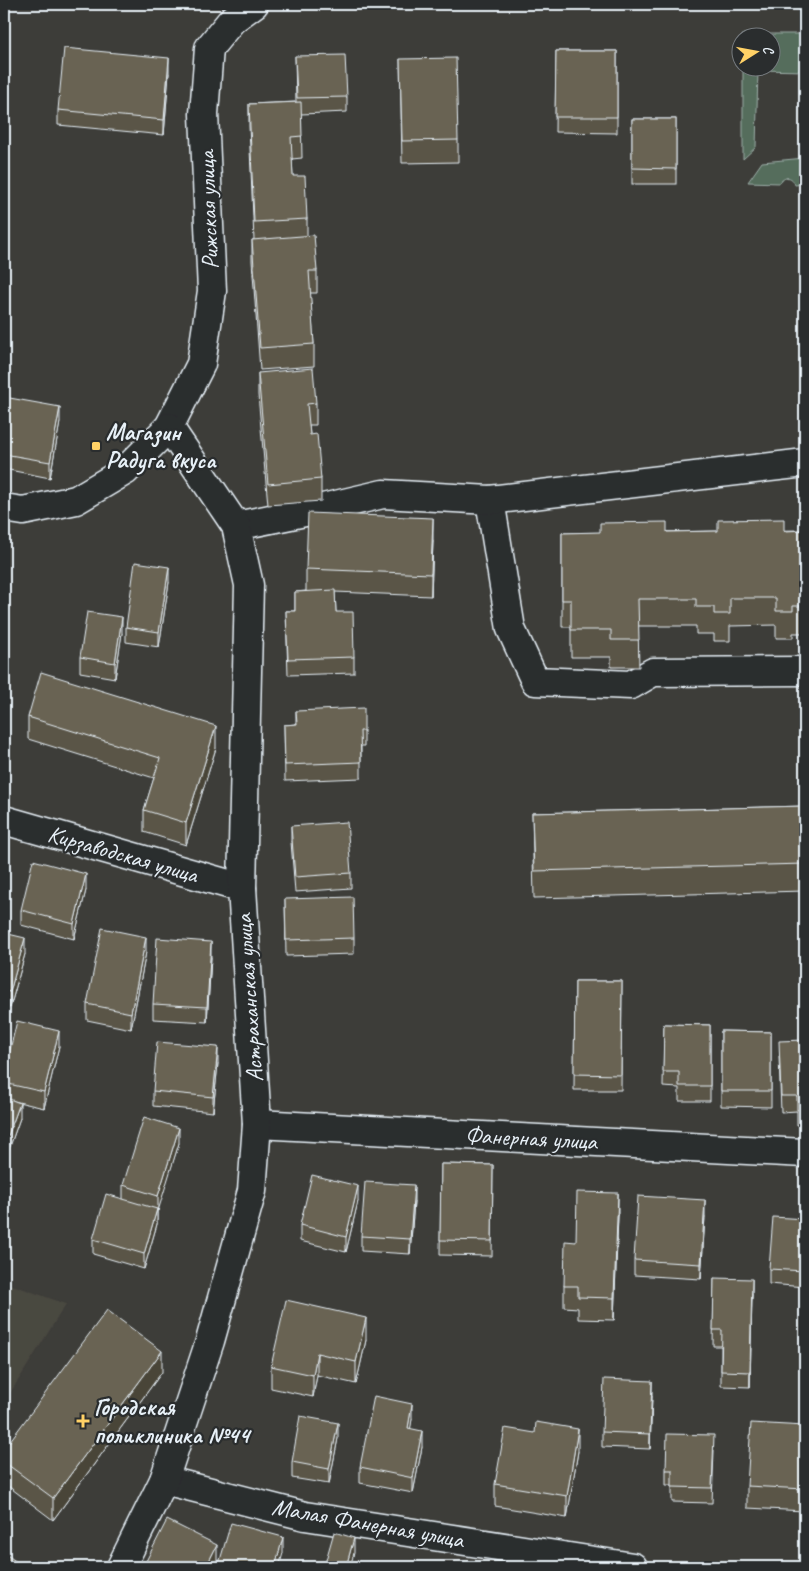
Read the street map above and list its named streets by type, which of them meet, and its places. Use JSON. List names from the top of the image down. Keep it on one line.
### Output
{"streets":{"street":["Рижская улица","Кирзаводская улица","Астраханская улица","Фанерная улица","Малая Фанерная улица"]},"crossings":[["Рижская улица","Астраханская улица"],["Кирзаводская улица","Астраханская улица"],["Астраханская улица","Фанерная улица"],["Астраханская улица","Малая Фанерная улица"]],"places":{"transit":["Магазин Радуга вкуса"],"health":["Городская поликлиника №44"]},"north":"right"}
